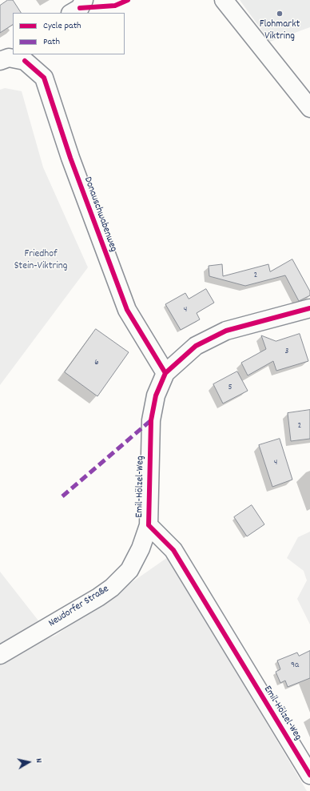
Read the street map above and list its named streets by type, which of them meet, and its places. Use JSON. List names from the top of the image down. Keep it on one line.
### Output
{"streets":{"street":["Donauschwabenweg","Emil-Hölzel-Weg","Neudorfer Straße"]},"crossings":[["Donauschwabenweg","Emil-Hölzel-Weg"],["Emil-Hölzel-Weg","Neudorfer Straße"]],"parks":["Friedhof Stein-Viktring"],"places":["Flohmarkt Viktring"],"house_numbers":["2","4","3","6","5","2","4","9a"],"legend":["Cycle path","Path"],"north":"right"}
